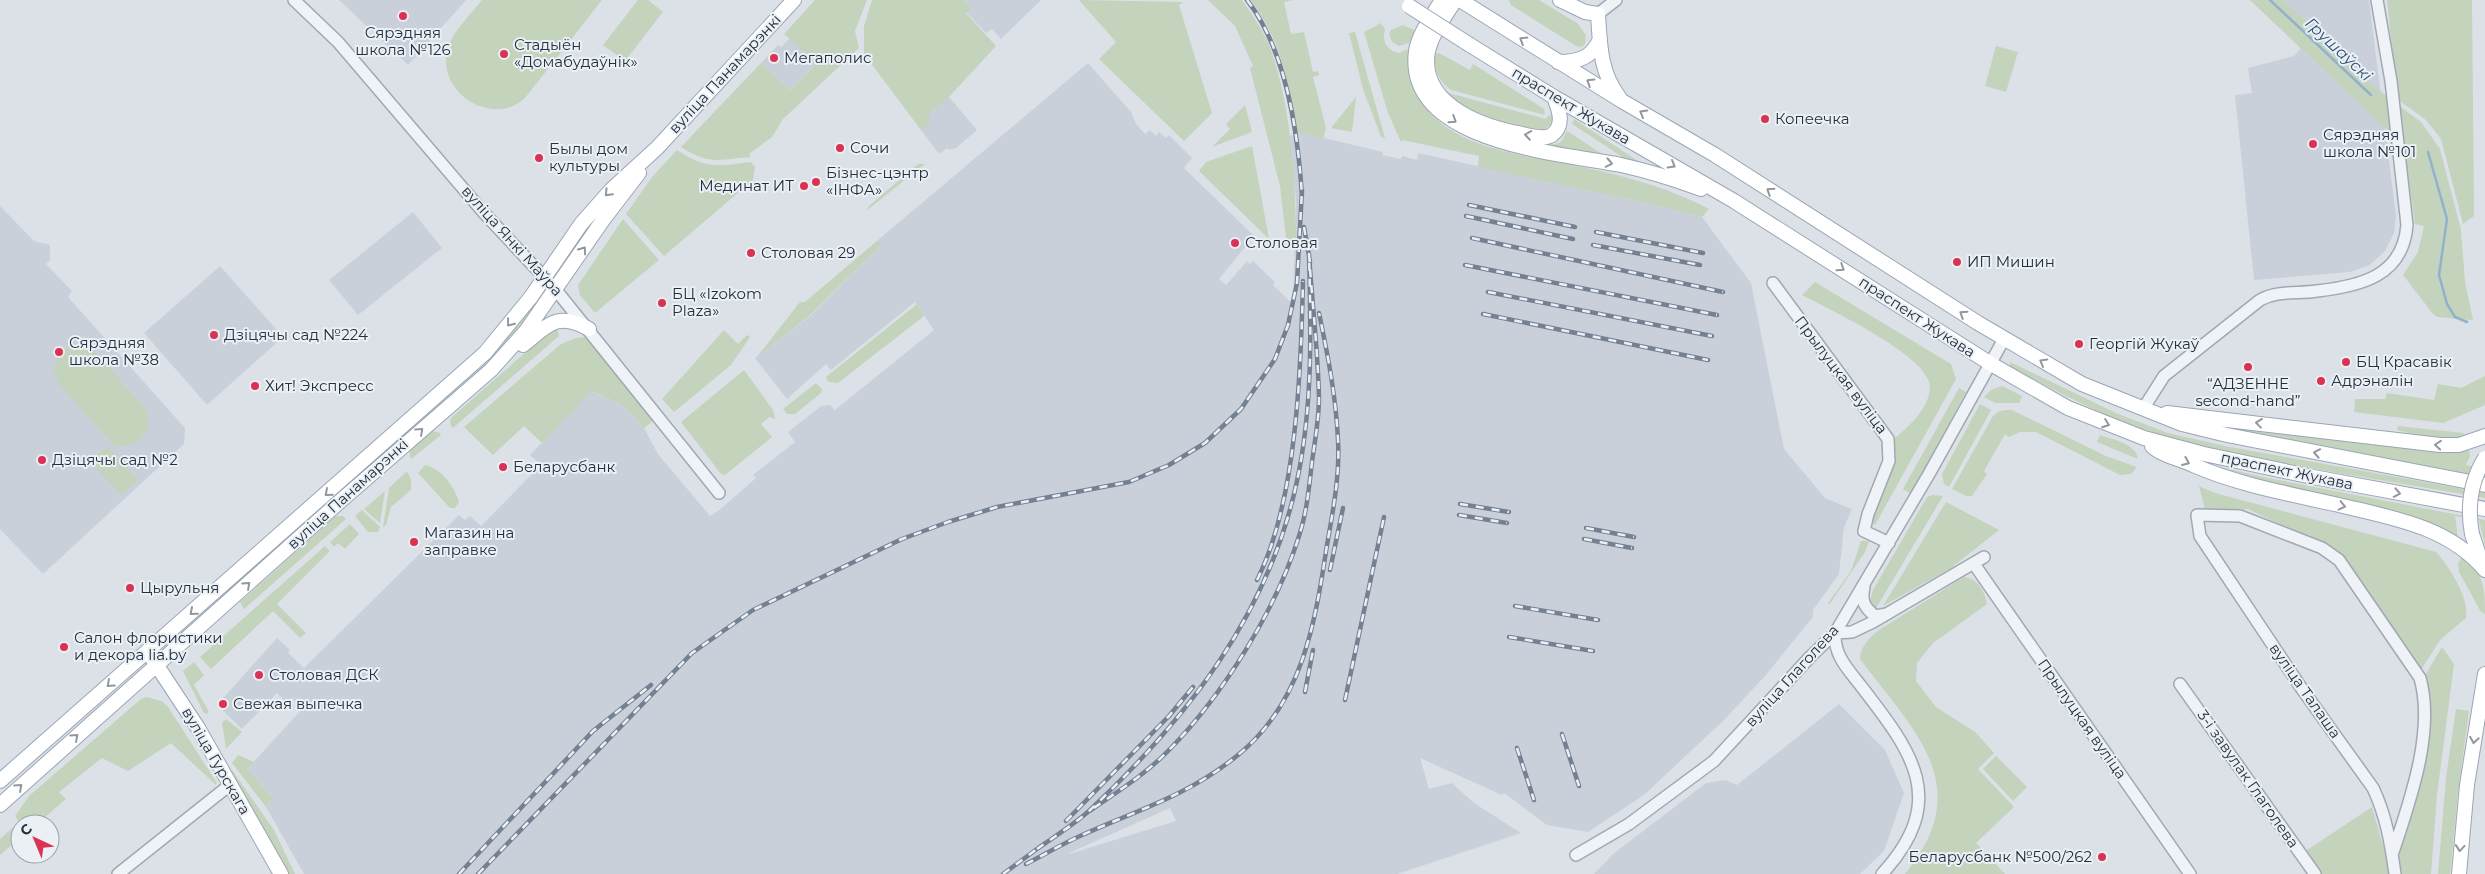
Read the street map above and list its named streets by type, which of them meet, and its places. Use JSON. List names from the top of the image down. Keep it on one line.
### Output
{"streets":{"main road":["вуліца Панамарэнкі","праспект Жукава","вуліца Гурскага"],"street":["вуліца Янкі Маўра","Прылуцкая вуліца","вуліца Глаголева","вуліца Талаша","3-і завулак Глаголева"]},"crossings":[["вуліца Панамарэнкі","вуліца Янкі Маўра"],["вуліца Панамарэнкі","вуліца Гурскага"],["праспект Жукава","вуліца Глаголева"],["Прылуцкая вуліца","вуліца Глаголева"]],"water":["Грушаўскі"],"places":["Сярэдняя школа №126","Стадыён «Домабудаўнік»","Мегаполис","Копеечка","Сярэдняя школа №101","Сочи","Былы дом культуры","Бізнес-цэнтр «ІНФА»","Мединат ИТ","Столовая","Столовая 29","ИП Мишин","БЦ «Izokom Plaza»","Дзіцячы сад №224","Георгій Жукаў","Сярэдняя школа №38","БЦ Красавік","“АДЗЕННЕ second-hand”","Адрэналін","Хит! Экспресс","Дзіцячы сад №2","Беларусбанк","Магазин на заправке","Цырульня","Салон флористики и декора lia.by","Столовая ДСК","Свежая выпечка","Беларусбанк №500/262"],"north":"top left"}
